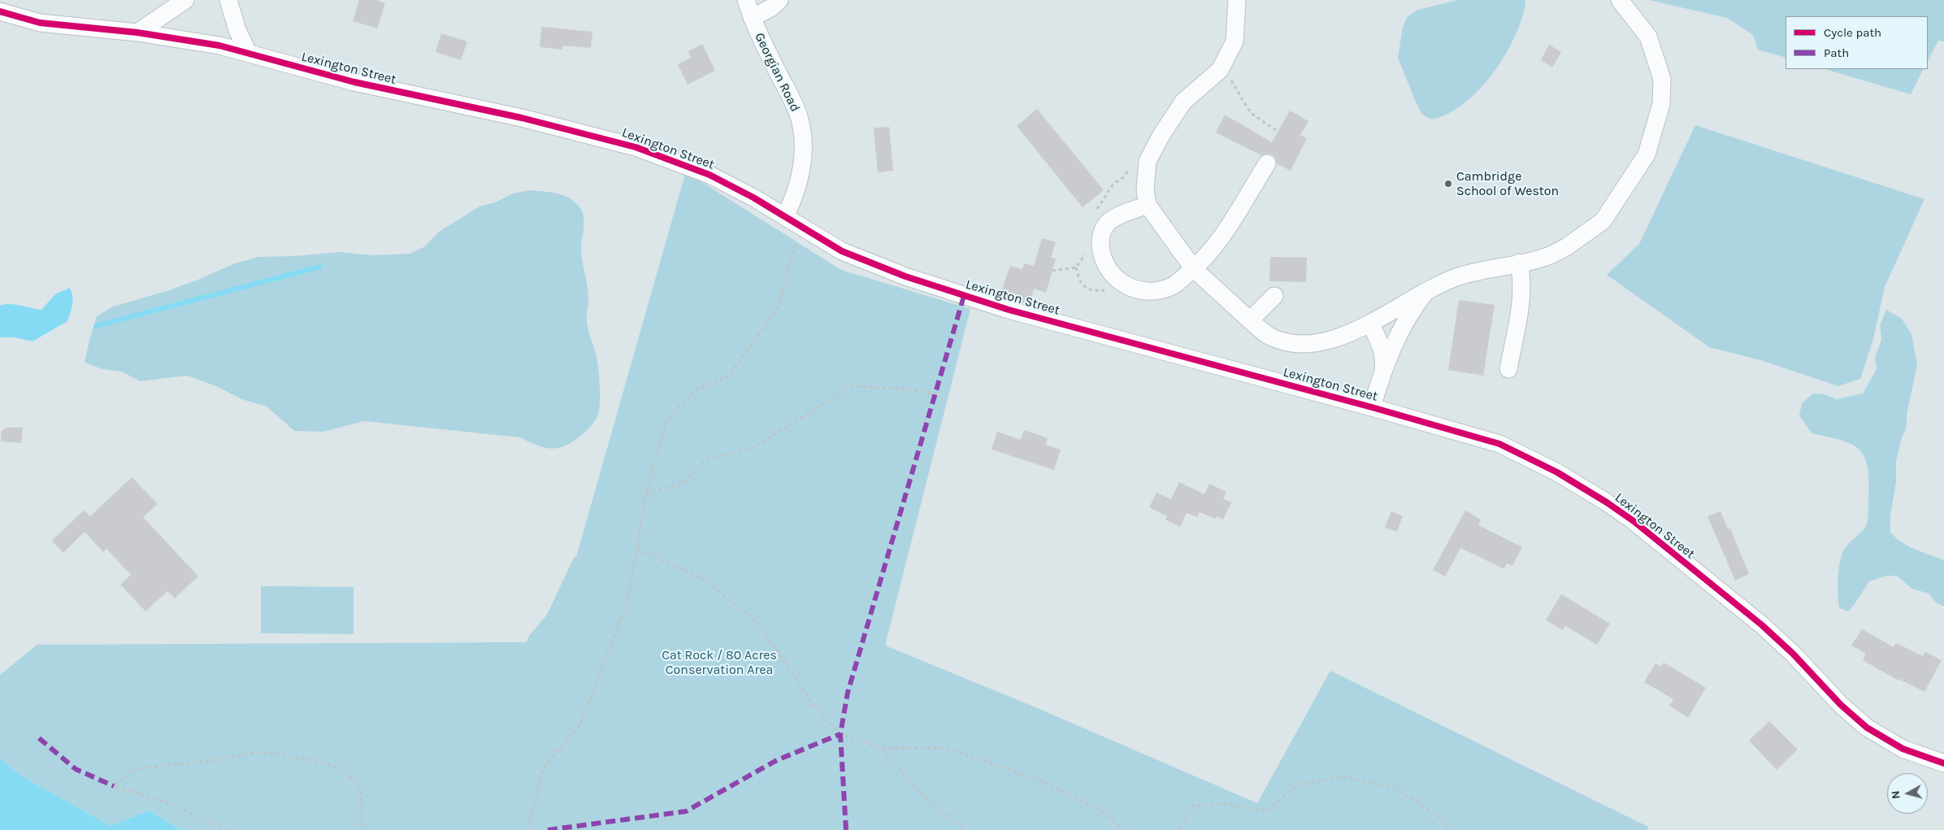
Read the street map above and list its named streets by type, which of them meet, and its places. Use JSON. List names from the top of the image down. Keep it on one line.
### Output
{"streets":{"street":["Lexington Street","Georgian Road"]},"crossings":[["Lexington Street","Georgian Road"]],"parks":["Cat Rock / 80 Acres Conservation Area"],"places":["Cambridge School of Weston"],"legend":["Cycle path","Path"],"north":"left"}
